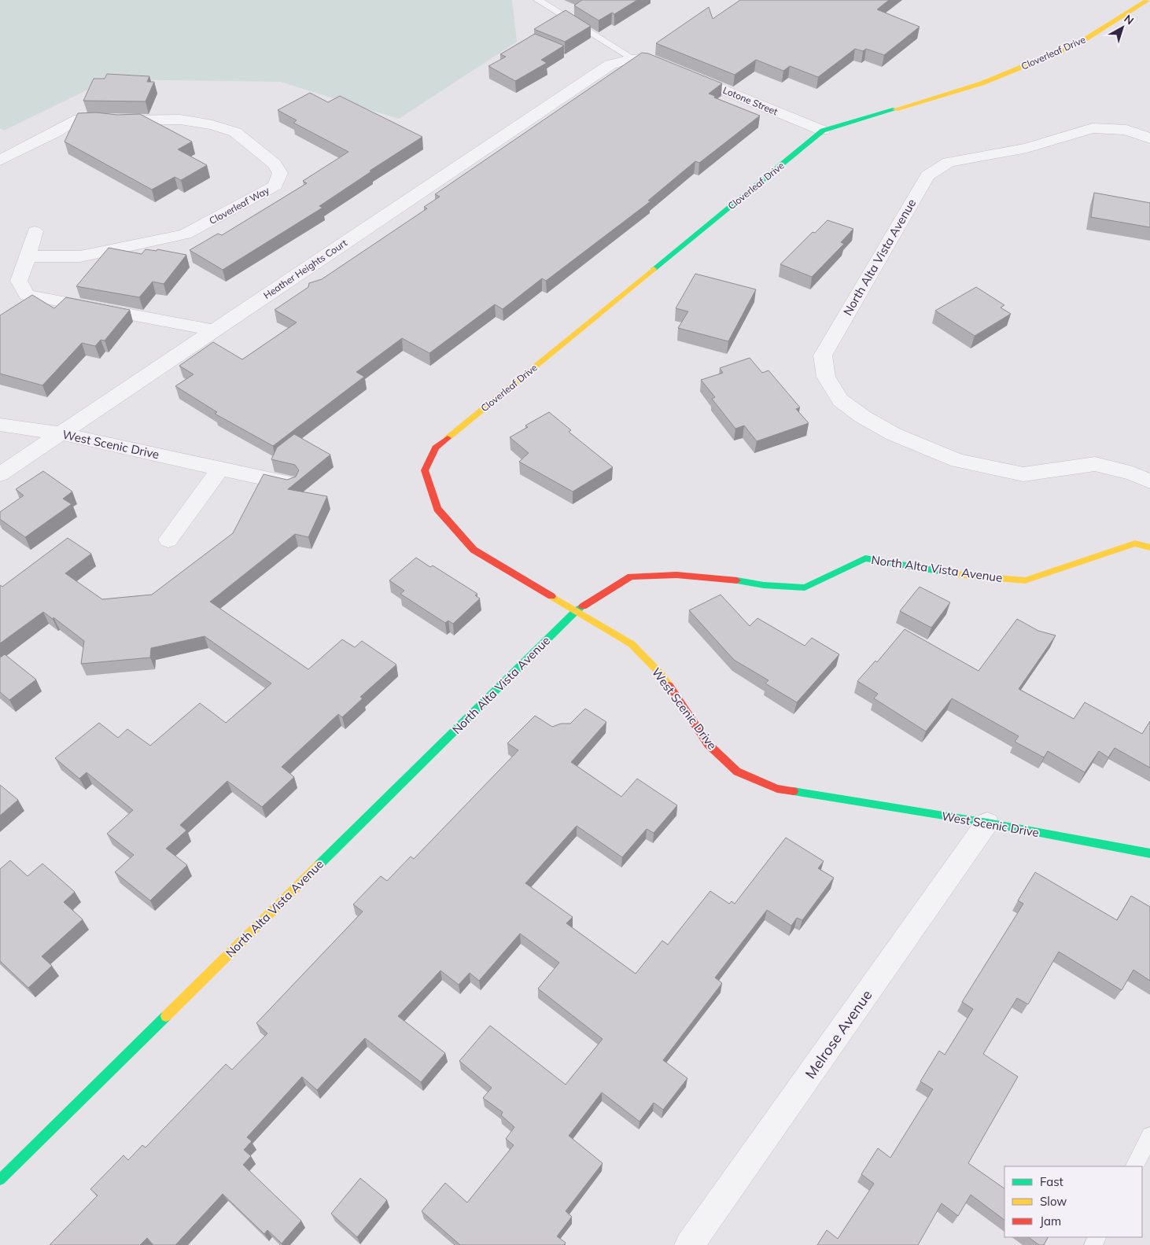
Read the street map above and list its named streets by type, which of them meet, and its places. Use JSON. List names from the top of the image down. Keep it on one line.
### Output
{"streets":{"street":["Cloverleaf Drive","Lotone Street","Cloverleaf Way","North Alta Vista Avenue","Heather Heights Court","West Scenic Drive","Melrose Avenue"]},"crossings":[["Cloverleaf Drive","Lotone Street"],["Cloverleaf Drive","West Scenic Drive"],["Lotone Street","Heather Heights Court"],["North Alta Vista Avenue","West Scenic Drive"],["Heather Heights Court","West Scenic Drive"],["West Scenic Drive","Melrose Avenue"]],"legend":["Fast","Slow","Jam"],"north":"top right"}
